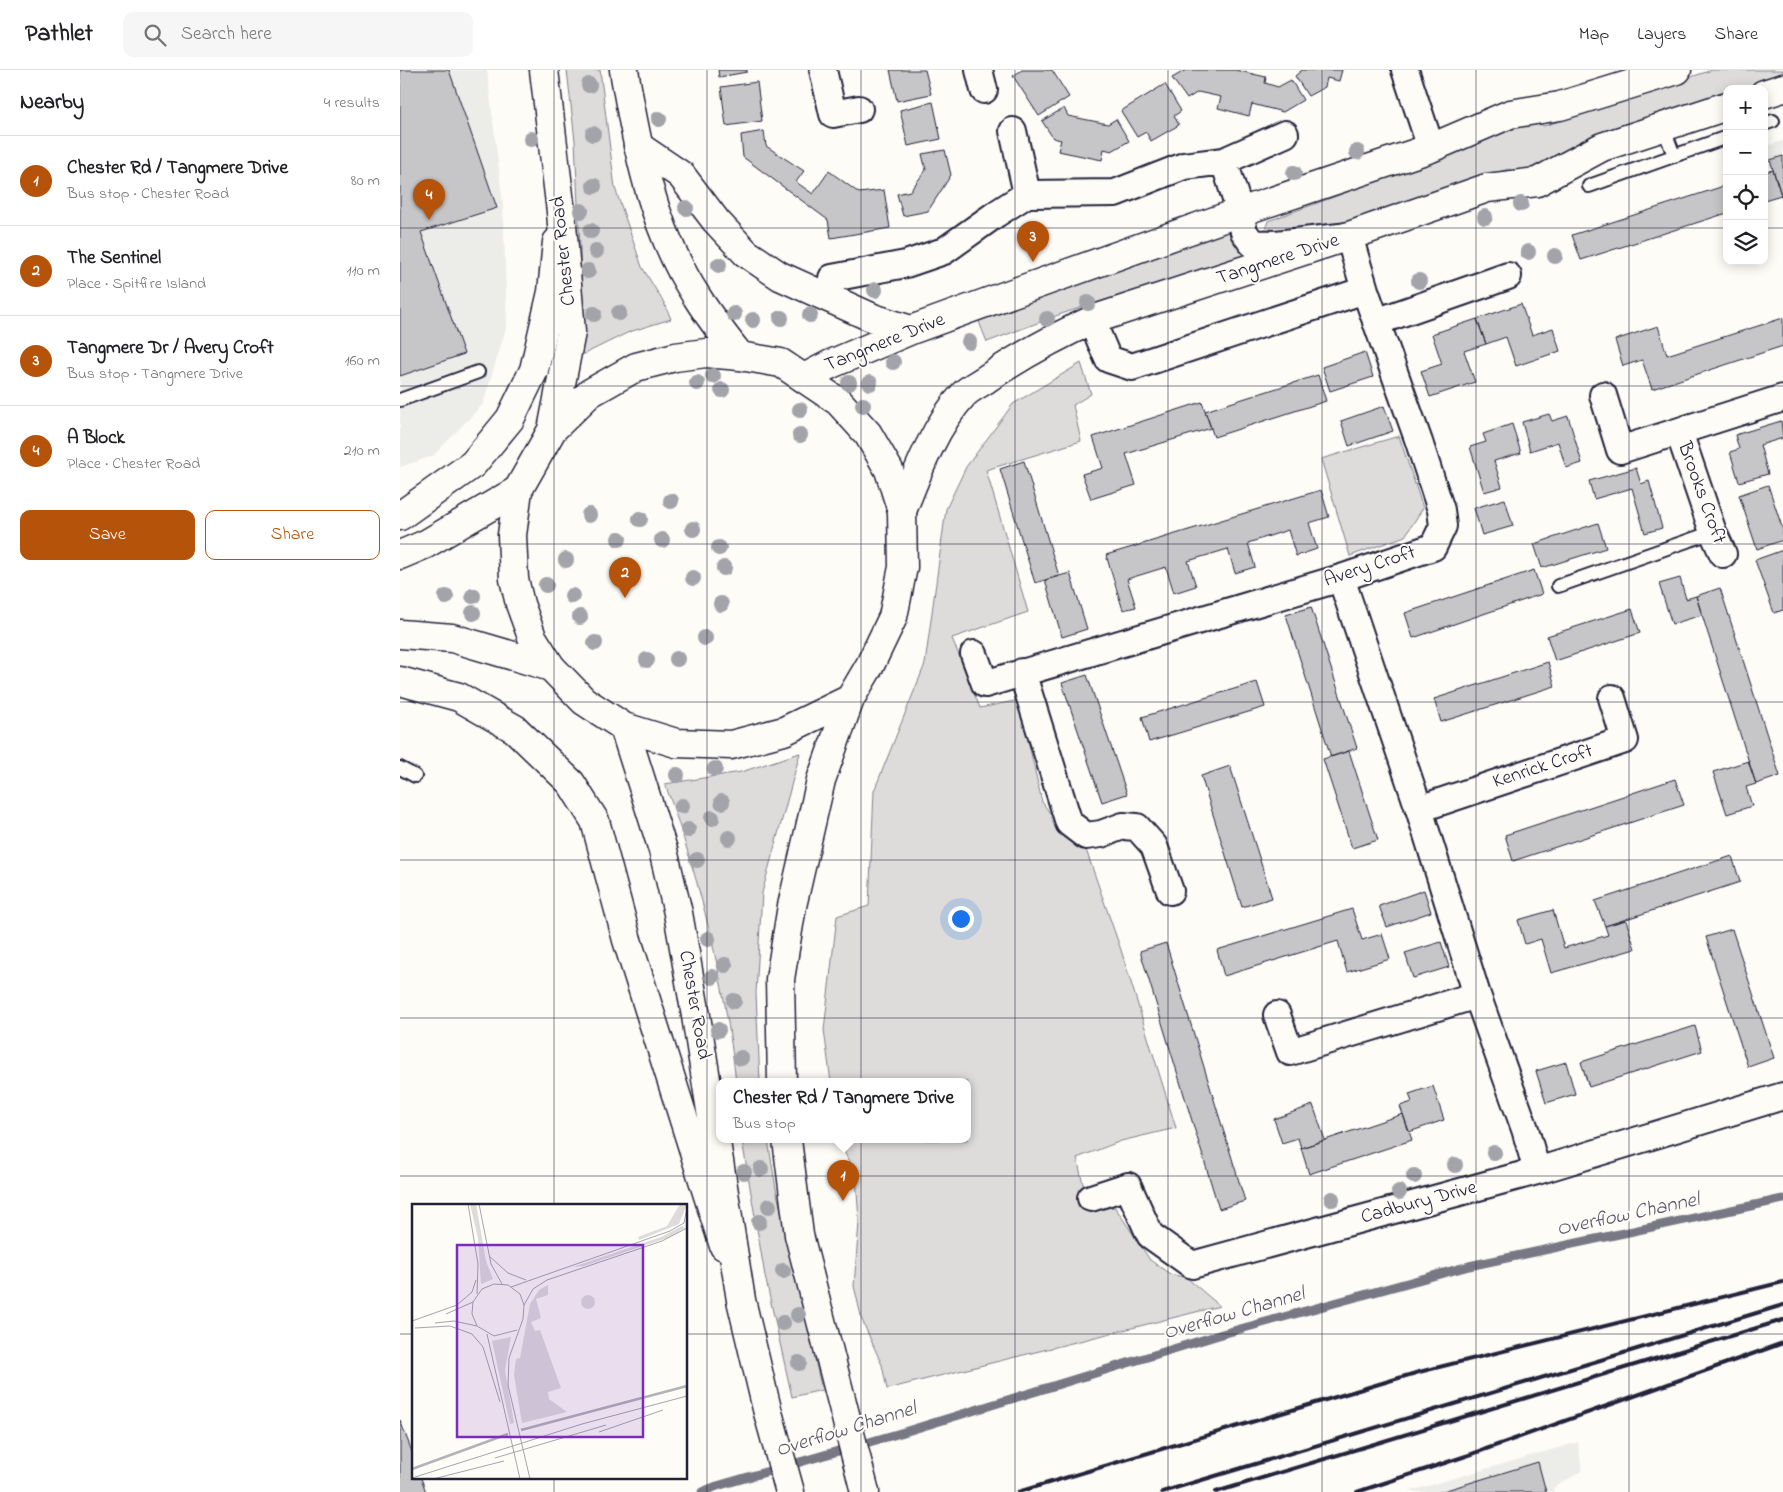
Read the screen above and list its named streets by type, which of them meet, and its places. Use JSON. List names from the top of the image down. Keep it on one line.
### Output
{"streets":{"main road":["Chester Road","Tangmere Drive"],"street":["Brooks Croft","Avery Croft","Kenrick Croft","Cadbury Drive"]},"crossings":[["Tangmere Drive","Avery Croft"]],"water":["Overflow Channel"],"page":{"header":"Pathlet","search":"Search here","nav":["Map","Layers","Share"],"heading":["Nearby","4 results"],"map_buttons":["+","−"],"list":[{"mark":"1","name":"Chester Rd / Tangmere Drive","note":"Bus stop · Chester Road","value":"80 m"},{"mark":"2","name":"The Sentinel","note":"Place · Spitfire Island","value":"110 m"},{"mark":"3","name":"Tangmere Dr / Avery Croft","note":"Bus stop · Tangmere Drive","value":"160 m"},{"mark":"4","name":"A Block","note":"Place · Chester Road","value":"210 m"}],"pins":["4","3","2","1"],"buttons":["Save","Share"],"popup":["Chester Rd / Tangmere Drive","Bus stop"]}}
